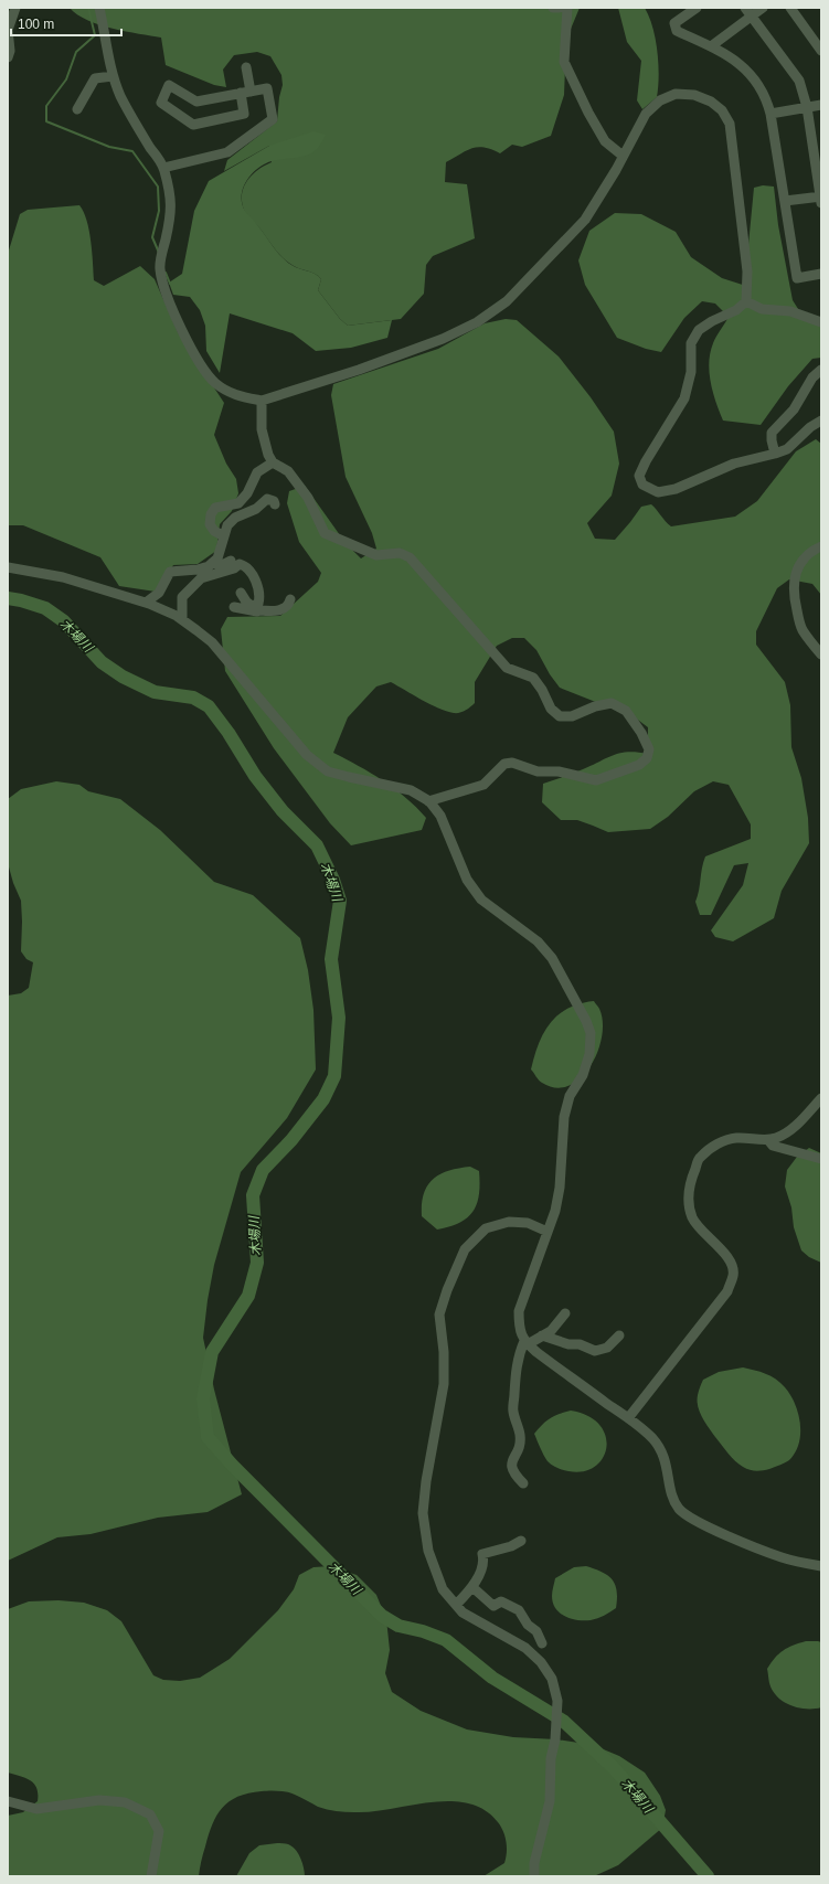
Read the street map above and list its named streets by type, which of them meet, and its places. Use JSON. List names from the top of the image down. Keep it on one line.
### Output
{"water":["木場川"],"scale_bar":"100 m"}
